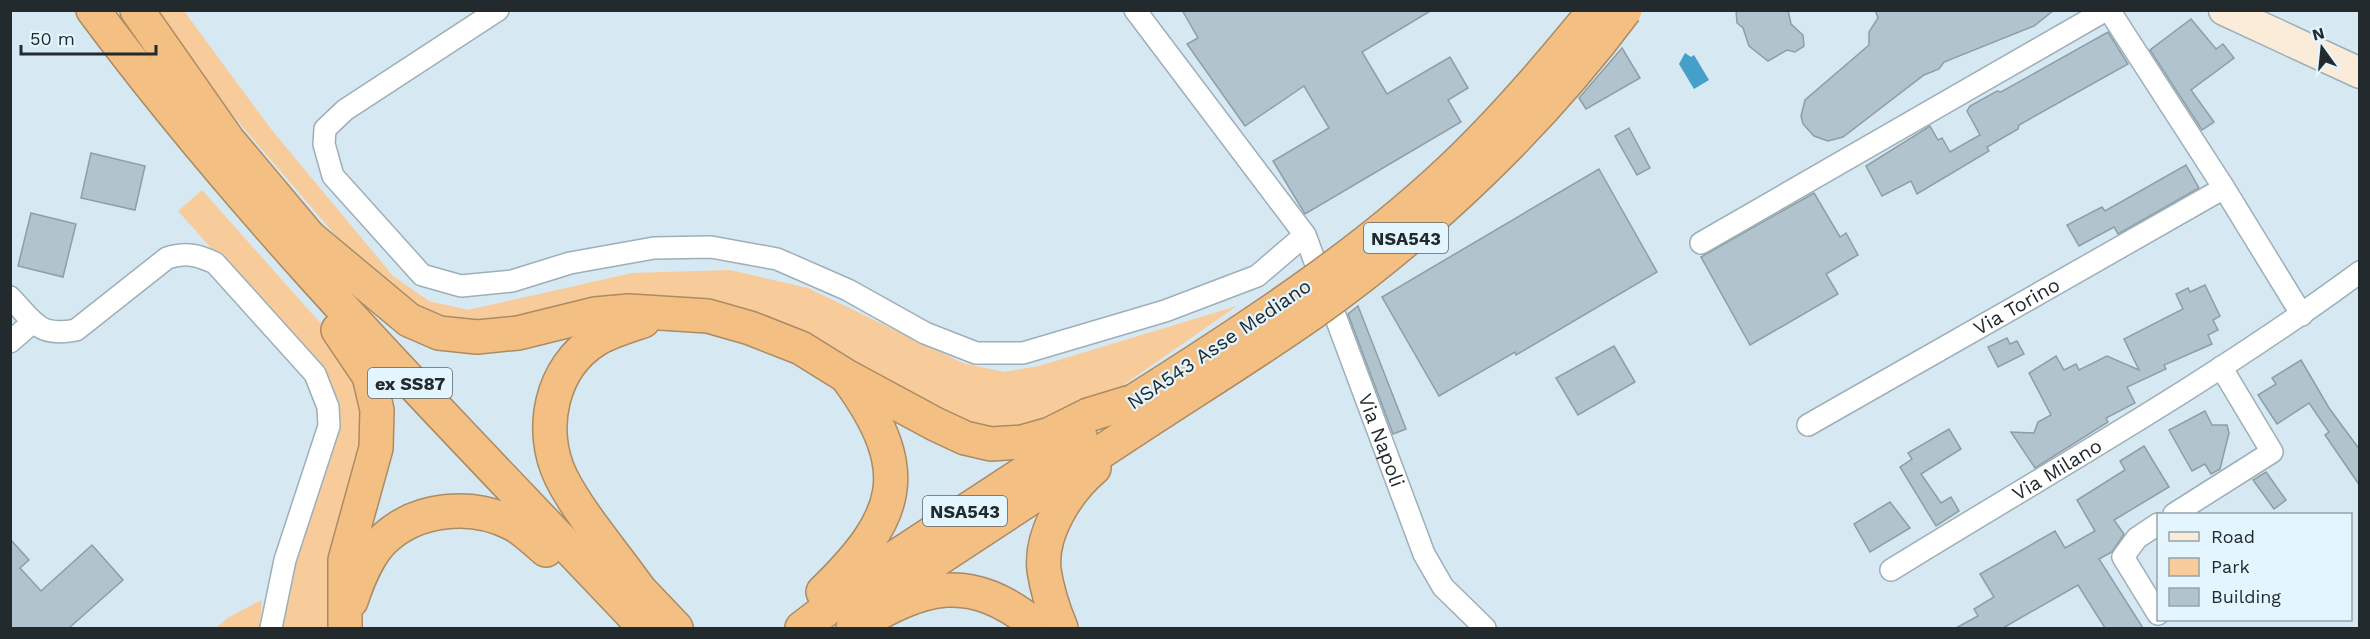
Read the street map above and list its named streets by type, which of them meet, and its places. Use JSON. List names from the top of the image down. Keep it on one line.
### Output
{"streets":{"highway":["NSA543","NSA543 Asse Mediano","ex SS87"],"street":["Via Torino","Via Napoli","Via Milano"]},"legend":["Road","Park","Building"],"scale_bar":"50 m","north":"top"}
